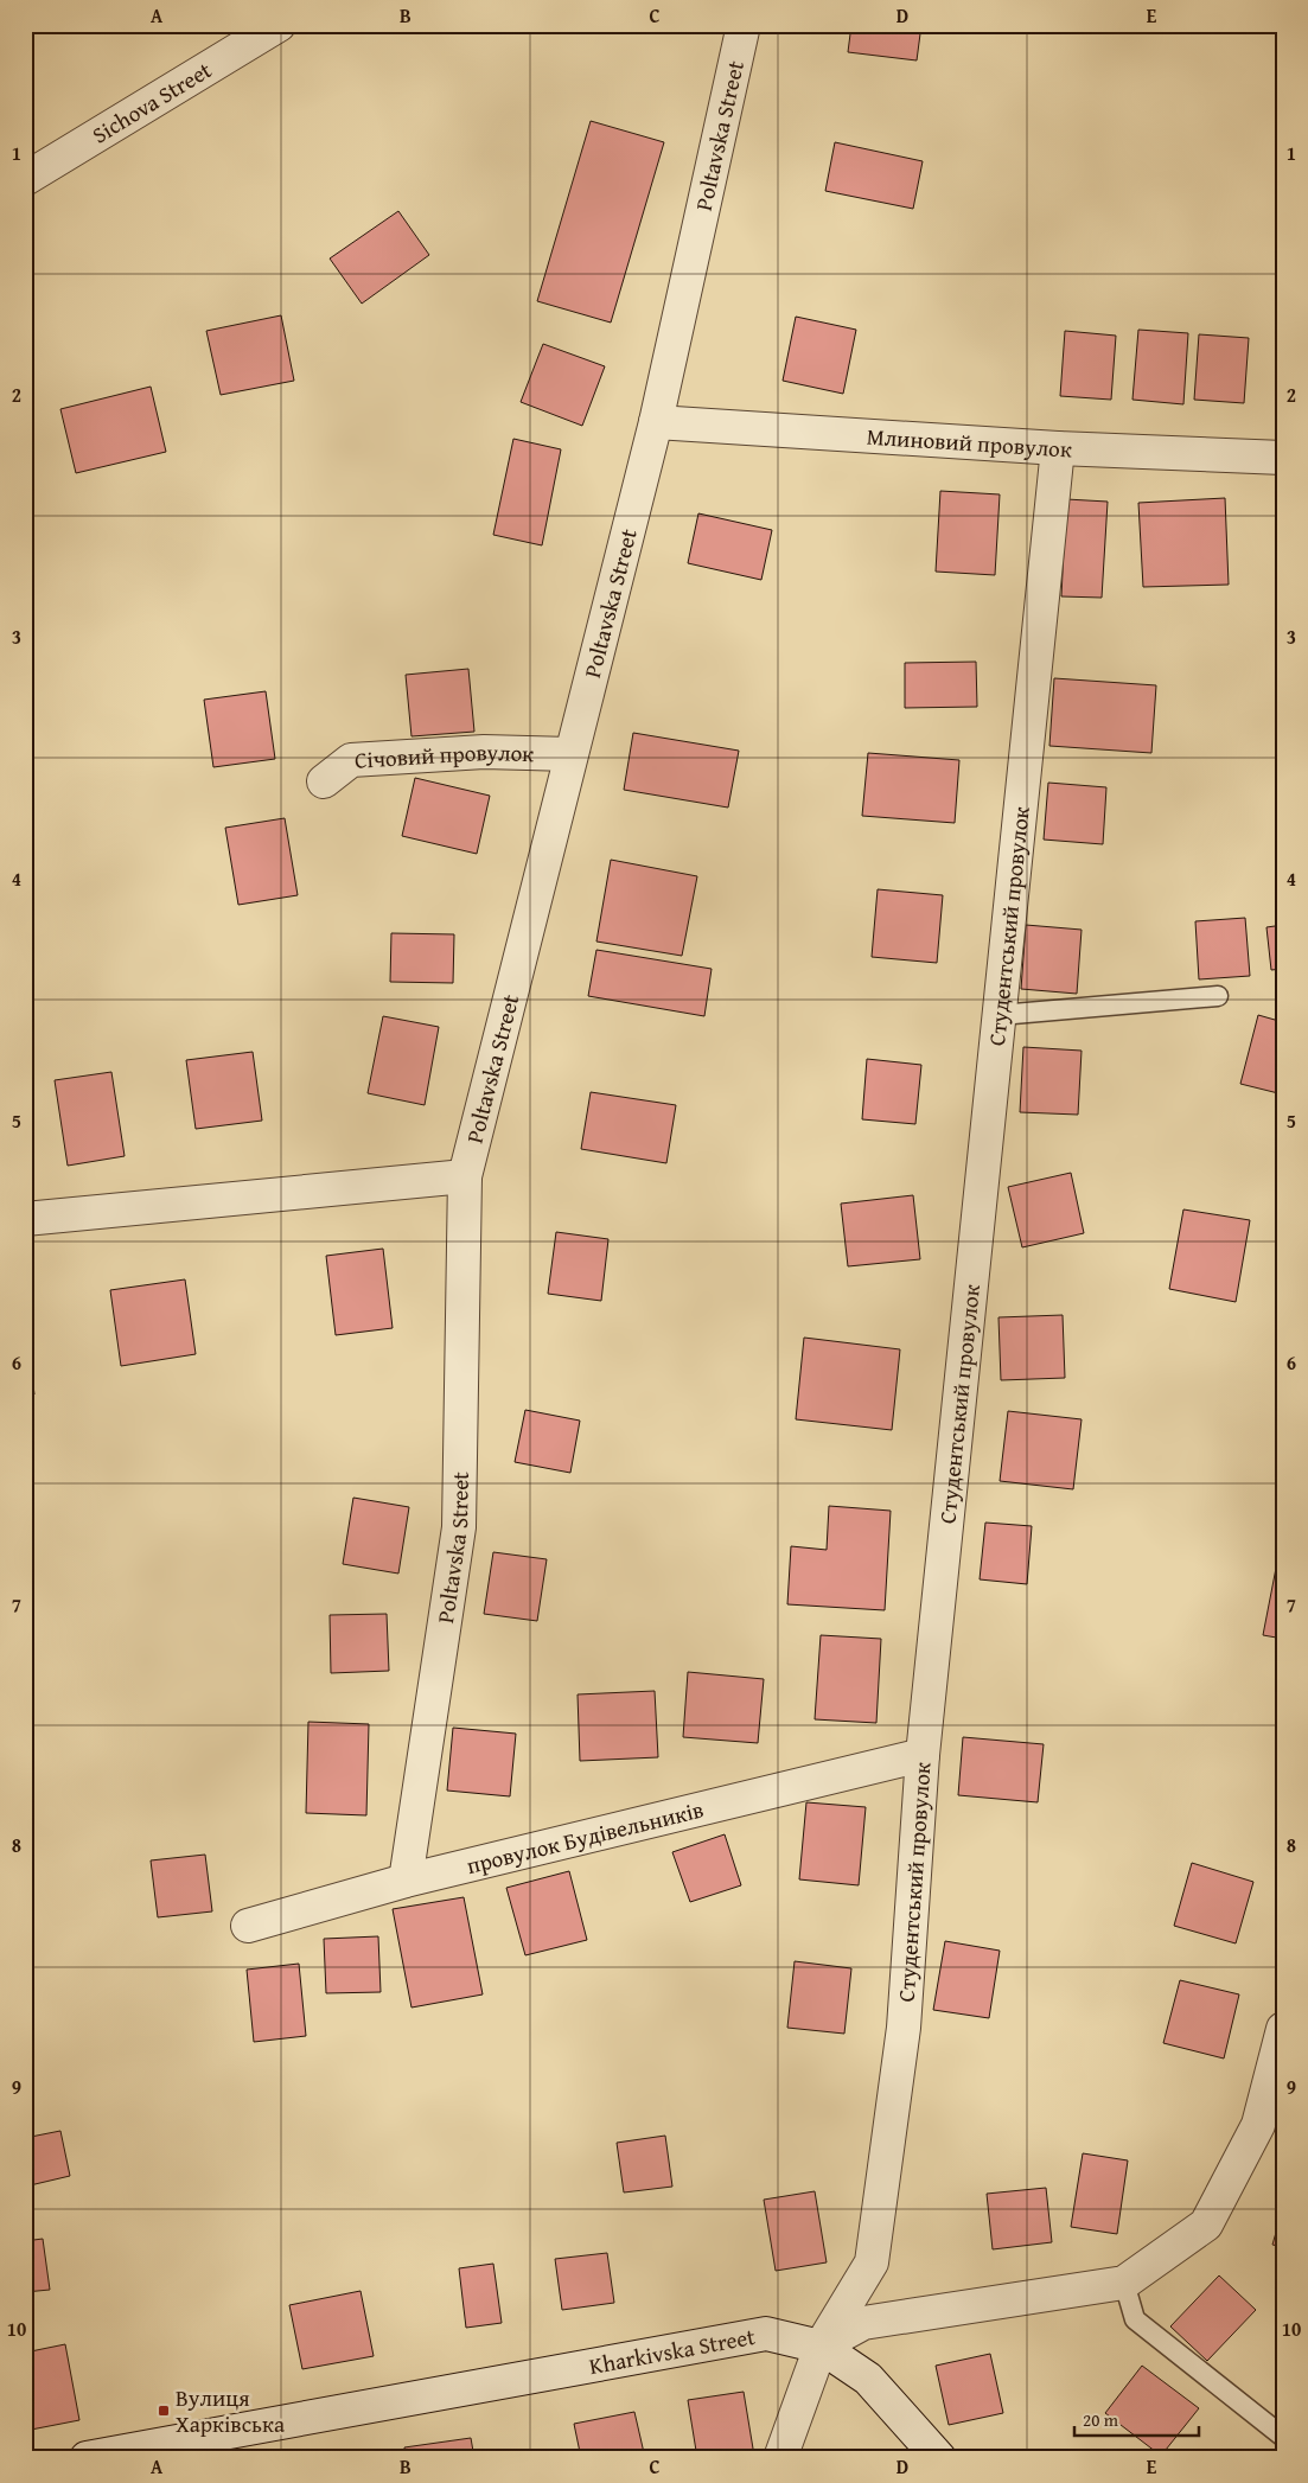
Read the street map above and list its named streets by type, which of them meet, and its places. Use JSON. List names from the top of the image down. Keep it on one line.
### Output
{"streets":{"street":["Sichova Street","Poltavska Street","Млиновий провулок","Січовий провулок","Студентський провулок","провулок Будівельників","Kharkivska Street"]},"crossings":[["Poltavska Street","Млиновий провулок"],["Poltavska Street","Січовий провулок"],["Poltavska Street","провулок Будівельників"],["Млиновий провулок","Студентський провулок"],["Студентський провулок","провулок Будівельників"],["Студентський провулок","Kharkivska Street"]],"places":{"transit":["Вулиця Харківська"]},"scale_bar":"20 m","grid":{"columns":["A","B","C","D","E"],"rows":["1","2","3","4","5","6","7","8","9","10"]}}
